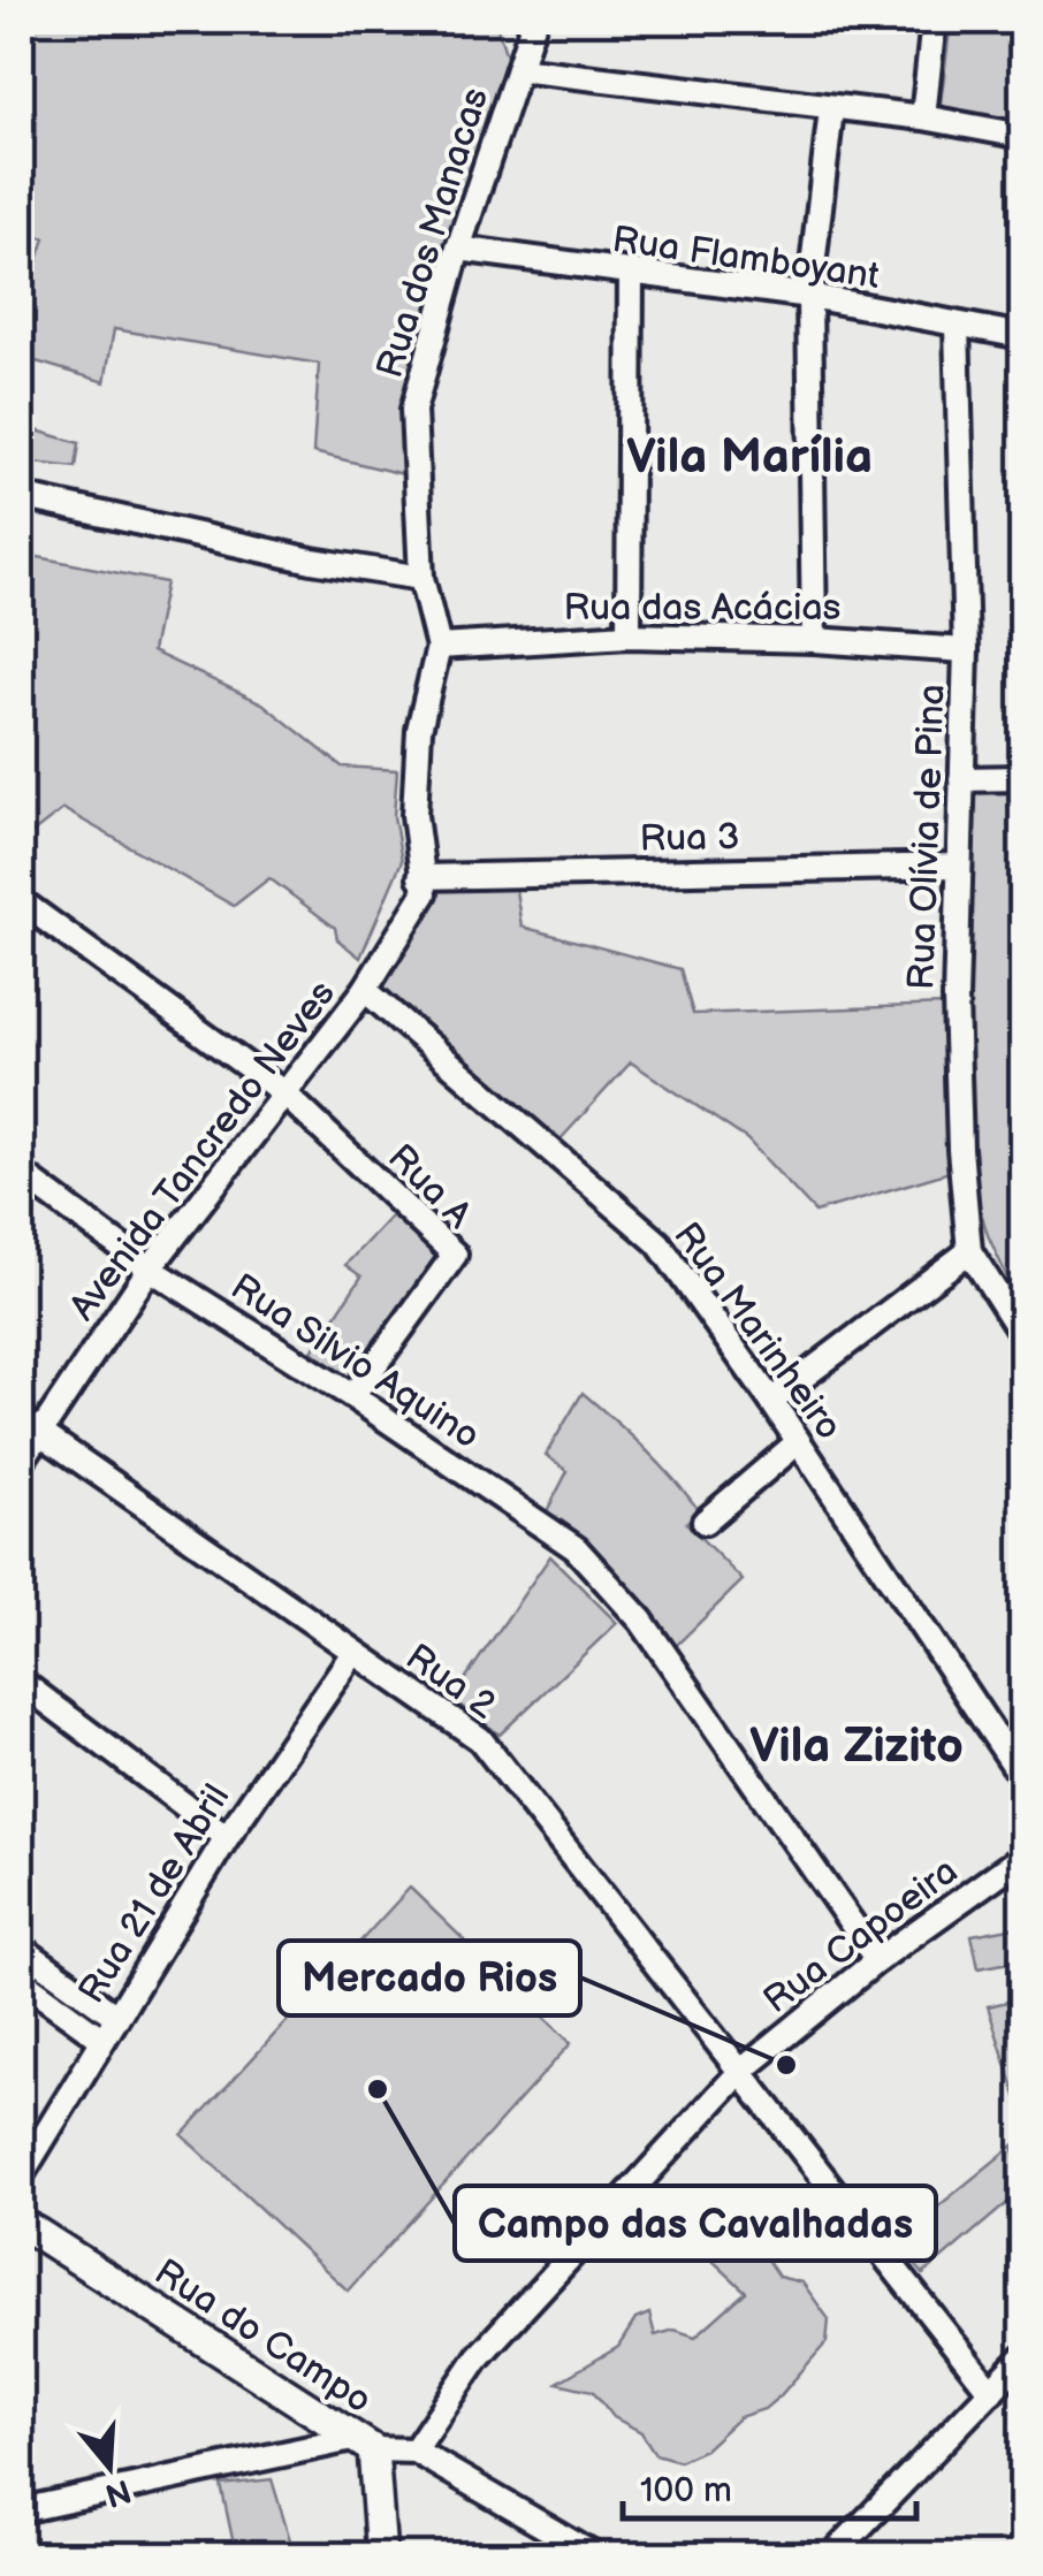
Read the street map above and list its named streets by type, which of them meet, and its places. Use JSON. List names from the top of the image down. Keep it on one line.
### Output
{"streets":{"street":["Rua dos Manacas","Rua Flamboyant","Rua das Acácias","Rua 3","Rua Olívia de Pina","Avenida Tancredo Neves","Rua A","Rua Marinheiro","Rua Silvio Aquino","Rua 2","Rua 21 de Abril","Rua Capoeira","Rua do Campo"]},"crossings":[["Rua dos Manacas","Rua Flamboyant"],["Rua dos Manacas","Rua das Acácias"],["Rua dos Manacas","Rua 3"],["Rua dos Manacas","Avenida Tancredo Neves"],["Rua Flamboyant","Rua Olívia de Pina"],["Rua das Acácias","Rua Olívia de Pina"],["Rua 3","Rua Olívia de Pina"],["Rua 3","Avenida Tancredo Neves"],["Avenida Tancredo Neves","Rua A"],["Avenida Tancredo Neves","Rua Marinheiro"],["Avenida Tancredo Neves","Rua Silvio Aquino"],["Avenida Tancredo Neves","Rua 2"],["Rua A","Rua Silvio Aquino"],["Rua Silvio Aquino","Rua Capoeira"],["Rua 2","Rua 21 de Abril"],["Rua 2","Rua Capoeira"],["Rua Capoeira","Rua do Campo"]],"districts":["Vila Marília","Vila Zizito"],"places":["Mercado Rios","Campo das Cavalhadas"],"scale_bar":"100 m","north":"bottom"}
